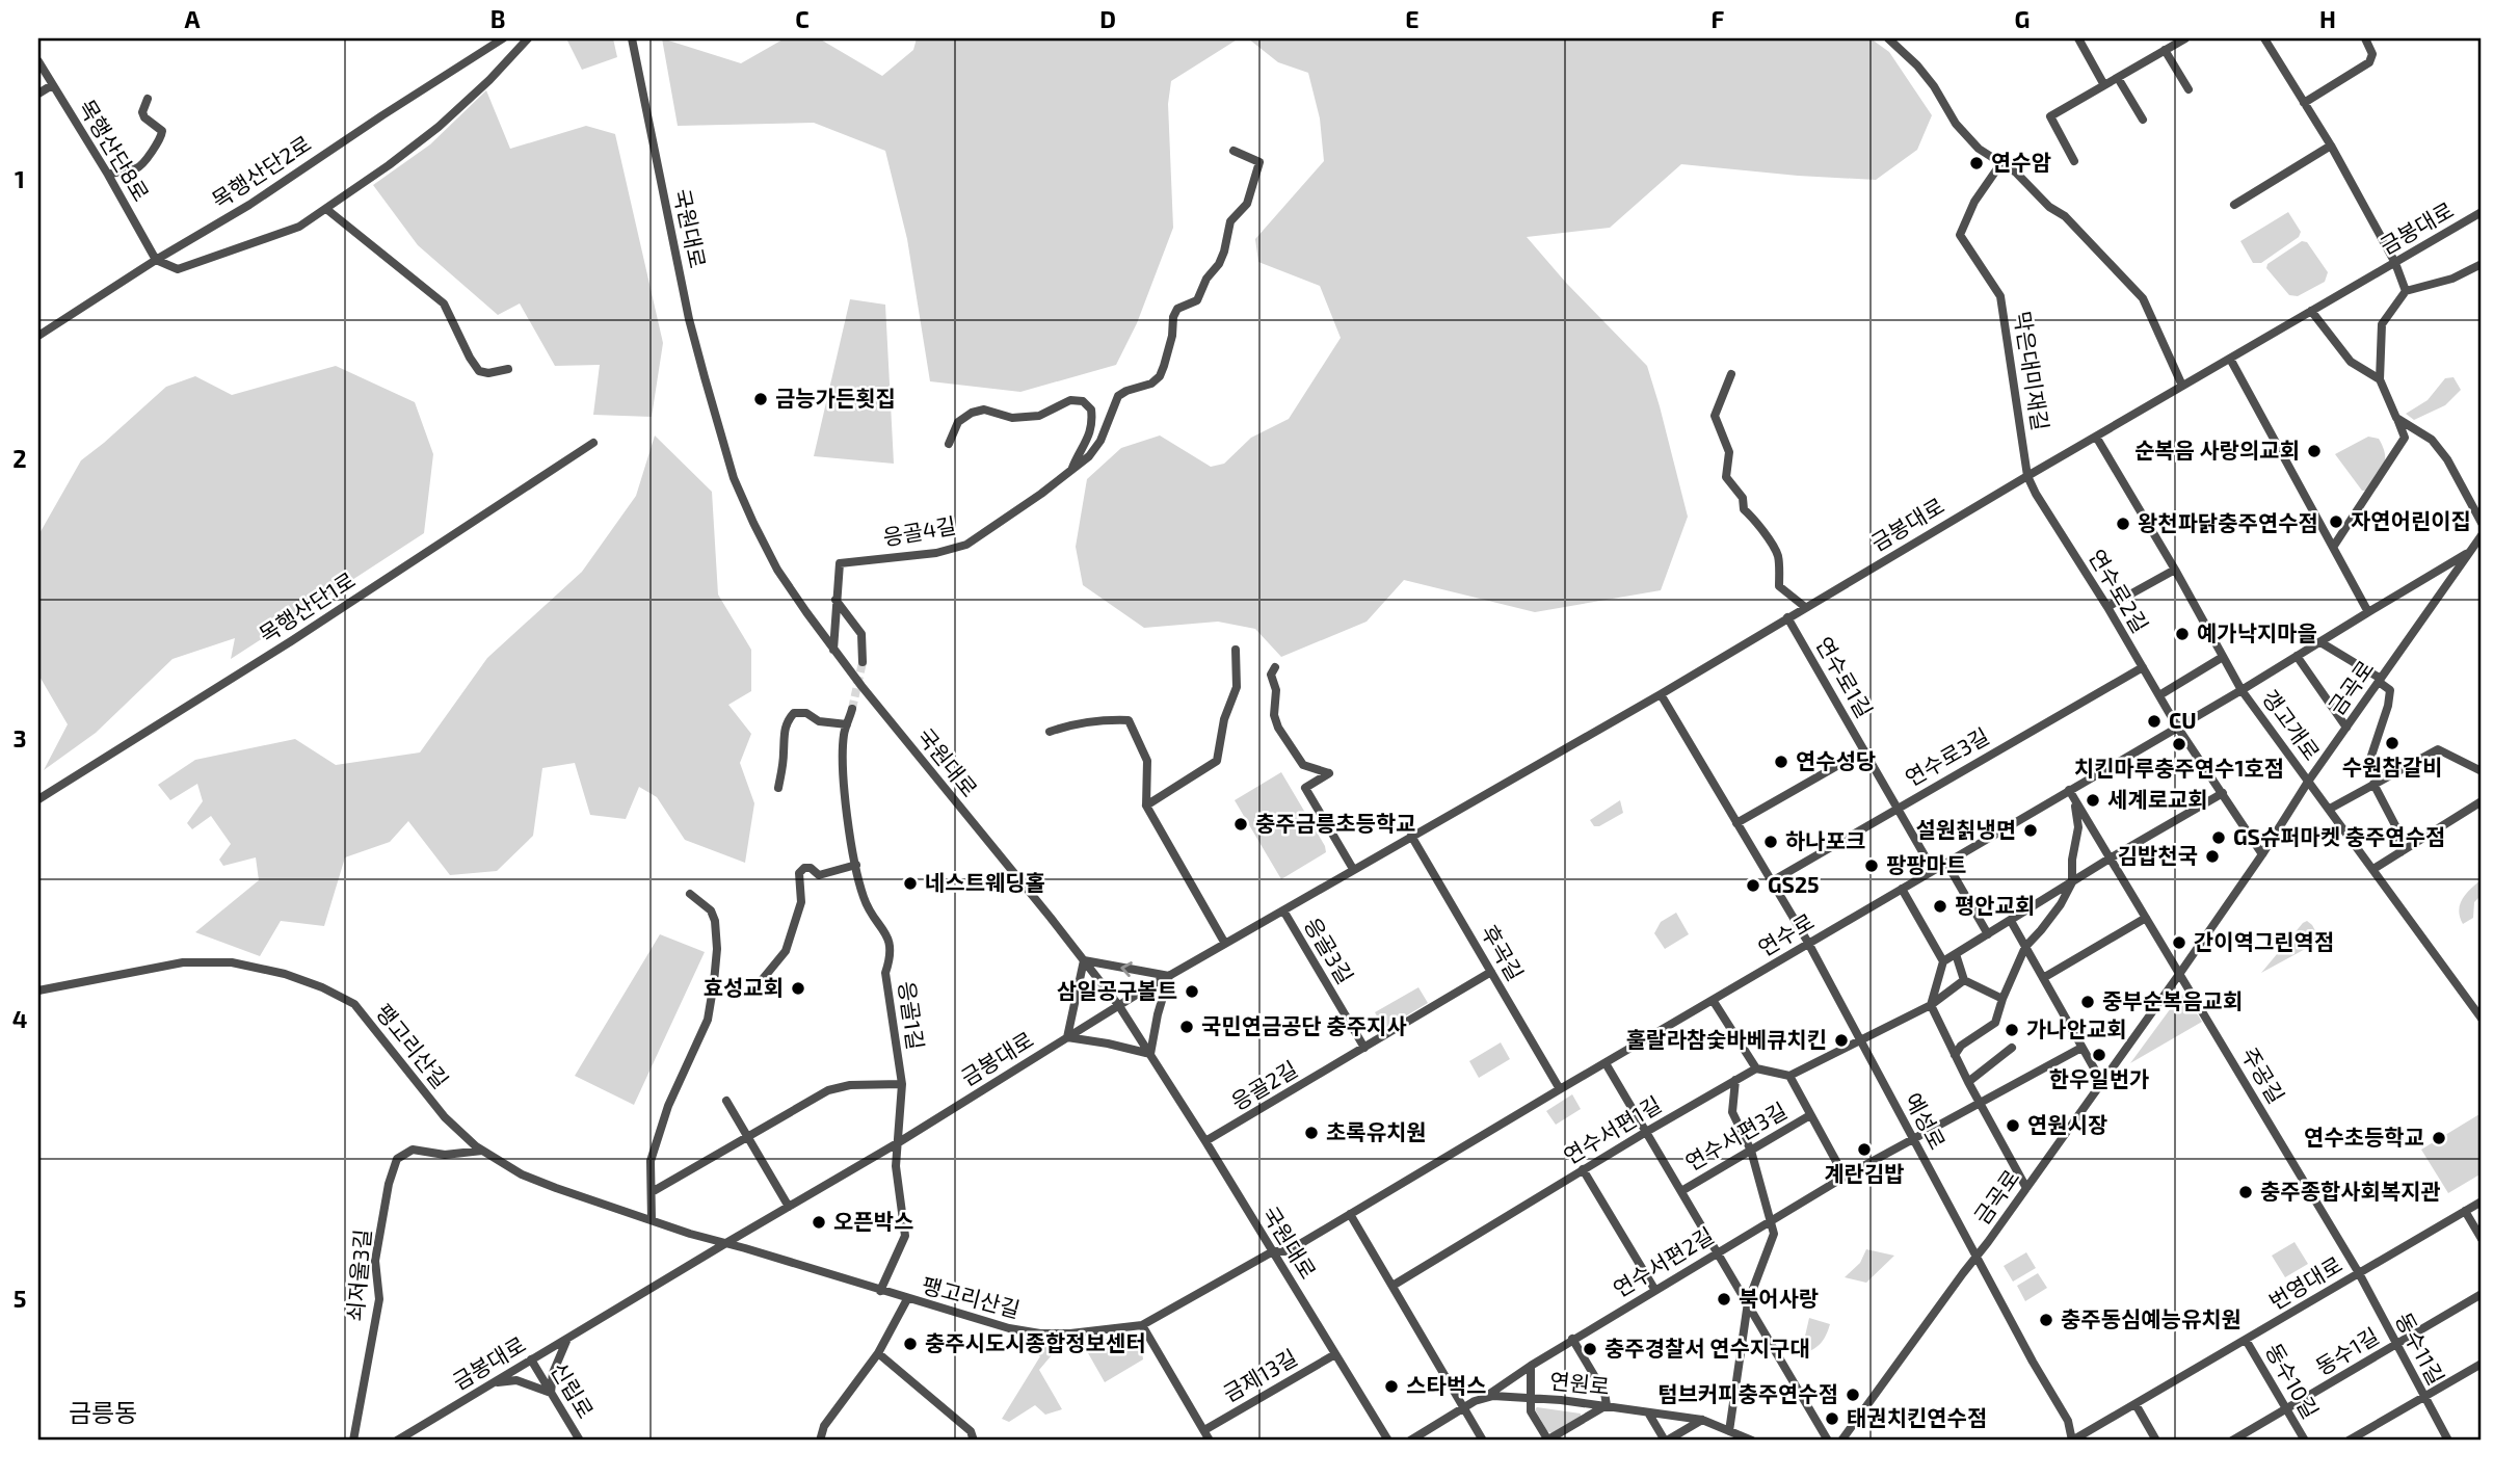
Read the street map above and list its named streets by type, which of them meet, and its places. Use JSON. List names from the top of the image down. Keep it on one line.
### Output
{"streets":{"street":["목행산단8로","목행산단2로","국원대로","금봉대로","막은대미재길","응골4길","연수로2길","목행산단1로","연수로1길","금곡로","갱고개로","연수로3길","연수로","응골3길","후곡길","응골1길","팽고리산길","주공길","응골2길","예성로","연수서편1길","연수서편3길","연수서편2길","쇠저울3길","번영대로","동수11길","동수1길","금제13길","동수10길","연원로","신립로"]},"crossings":[["목행산단8로","목행산단2로"],["국원대로","금봉대로"],["국원대로","응골4길"],["국원대로","연수로"],["국원대로","팽고리산길"],["국원대로","응골2길"],["국원대로","금제13길"],["금봉대로","막은대미재길"],["금봉대로","연수로2길"],["금봉대로","연수로1길"],["금봉대로","갱고개로"],["금봉대로","응골3길"],["금봉대로","후곡길"],["금봉대로","응골1길"],["금봉대로","팽고리산길"],["금봉대로","예성로"],["금봉대로","신립로"],["막은대미재길","연수로2길"],["연수로2길","금곡로"],["연수로2길","연수로3길"],["연수로2길","연수로"],["연수로1길","연수로3길"],["연수로1길","연수로"],["금곡로","갱고개로"],["금곡로","연수로"],["금곡로","주공길"],["금곡로","예성로"],["갱고개로","연수로"],["연수로3길","예성로"],["연수로","후곡길"],["연수로","팽고리산길"],["연수로","예성로"],["연수로","연수서편3길"],["응골3길","응골2길"],["후곡길","응골2길"],["응골1길","팽고리산길"],["팽고리산길","쇠저울3길"],["주공길","번영대로"],["주공길","동수11길"],["예성로","연수서편2길"],["예성로","번영대로"],["연수서편1길","연수서편3길"],["연수서편3길","연수서편2길"],["연수서편2길","연원로"],["번영대로","동수11길"],["번영대로","동수10길"],["동수11길","동수1길"],["동수1길","동수10길"]],"districts":["금릉동"],"places":["연수암","금능가든횟집","순복음 사랑의교회","자연어린이집","왕천파닭충주연수점","예가낙지마을","CU","수원참갈비","치킨마루충주연수1호점","연수성당","세계로교회","충주금릉초등학교","설원칡냉면","GS슈퍼마켓 충주연수점","하나포크","김밥천국","팡팡마트","네스트웨딩홀","GS25","평안교회","간이역그린역점","효성교회","삼일공구볼트","중부순복음교회","국민연금공단 충주지사","가나안교회","훌랄라참숯바베큐치킨","한우일번가","연원시장","초록유치원","연수초등학교","계란김밥","충주종합사회복지관","오픈박스","북어사랑","충주동심예능유치원","충주시도시종합정보센터","충주경찰서 연수지구대","스타벅스","텀브커피충주연수점","태권치킨연수점"],"grid":{"columns":["A","B","C","D","E","F","G","H"],"rows":["1","2","3","4","5"]}}
